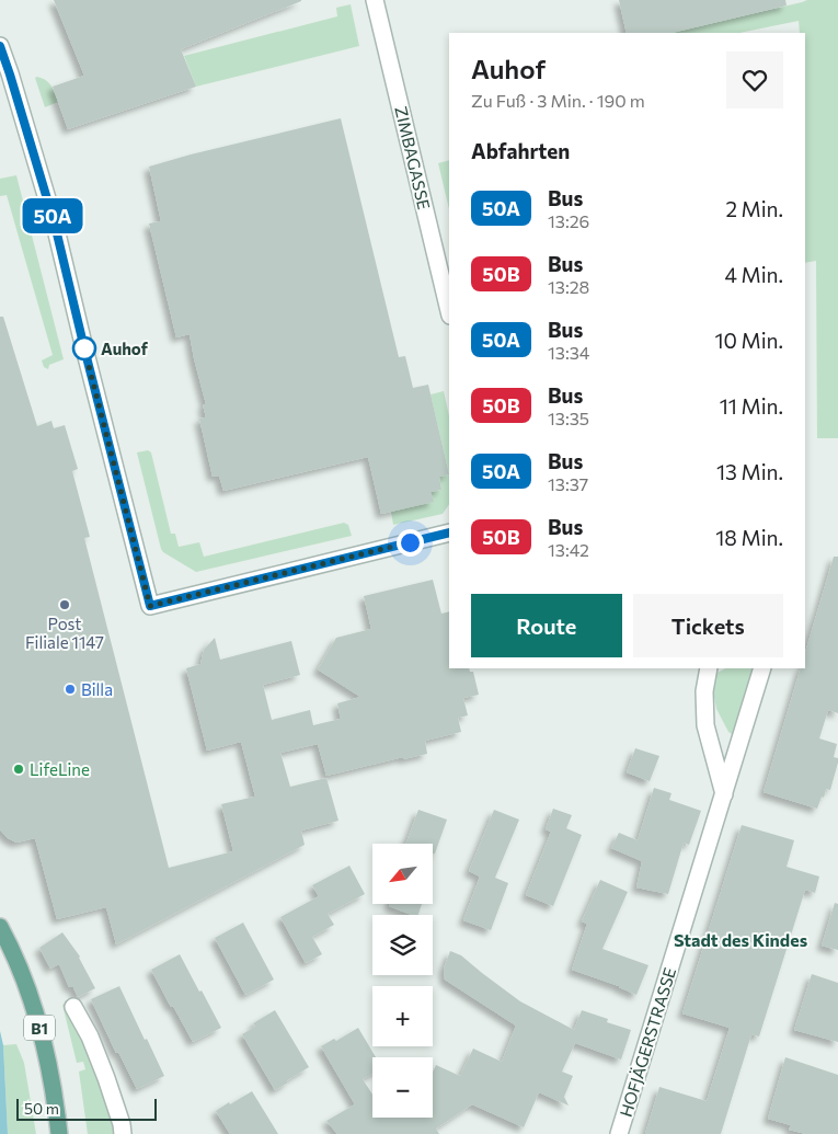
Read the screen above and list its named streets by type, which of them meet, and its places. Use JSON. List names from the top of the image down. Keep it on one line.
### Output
{"streets":{"main road":["B1"],"street":["ZIMBAGASSE","HOFJÄGERSTRASSE"]},"districts":["Stadt des Kindes"],"places":["Auhof","Post Filiale 1147","Billa","LifeLine"],"lines":["bus line 50A"],"scale_bar":"50 m","north":"bottom left","page":{"on_map":"50A","heading":[["Auhof","Zu Fuß · 3 Min. · 190 m"],"Abfahrten"],"list":[{"mark":"50A","name":"Bus","note":"13:26","value":"2 Min."},{"mark":"50B","name":"Bus","note":"13:28","value":"4 Min."},{"mark":"50A","name":"Bus","note":"13:34","value":"10 Min."},{"mark":"50B","name":"Bus","note":"13:35","value":"11 Min."},{"mark":"50A","name":"Bus","note":"13:37","value":"13 Min."},{"mark":"50B","name":"Bus","note":"13:42","value":"18 Min."}],"buttons":["Route","Tickets"],"map_buttons":["+","−"],"scale":"50 m"}}
